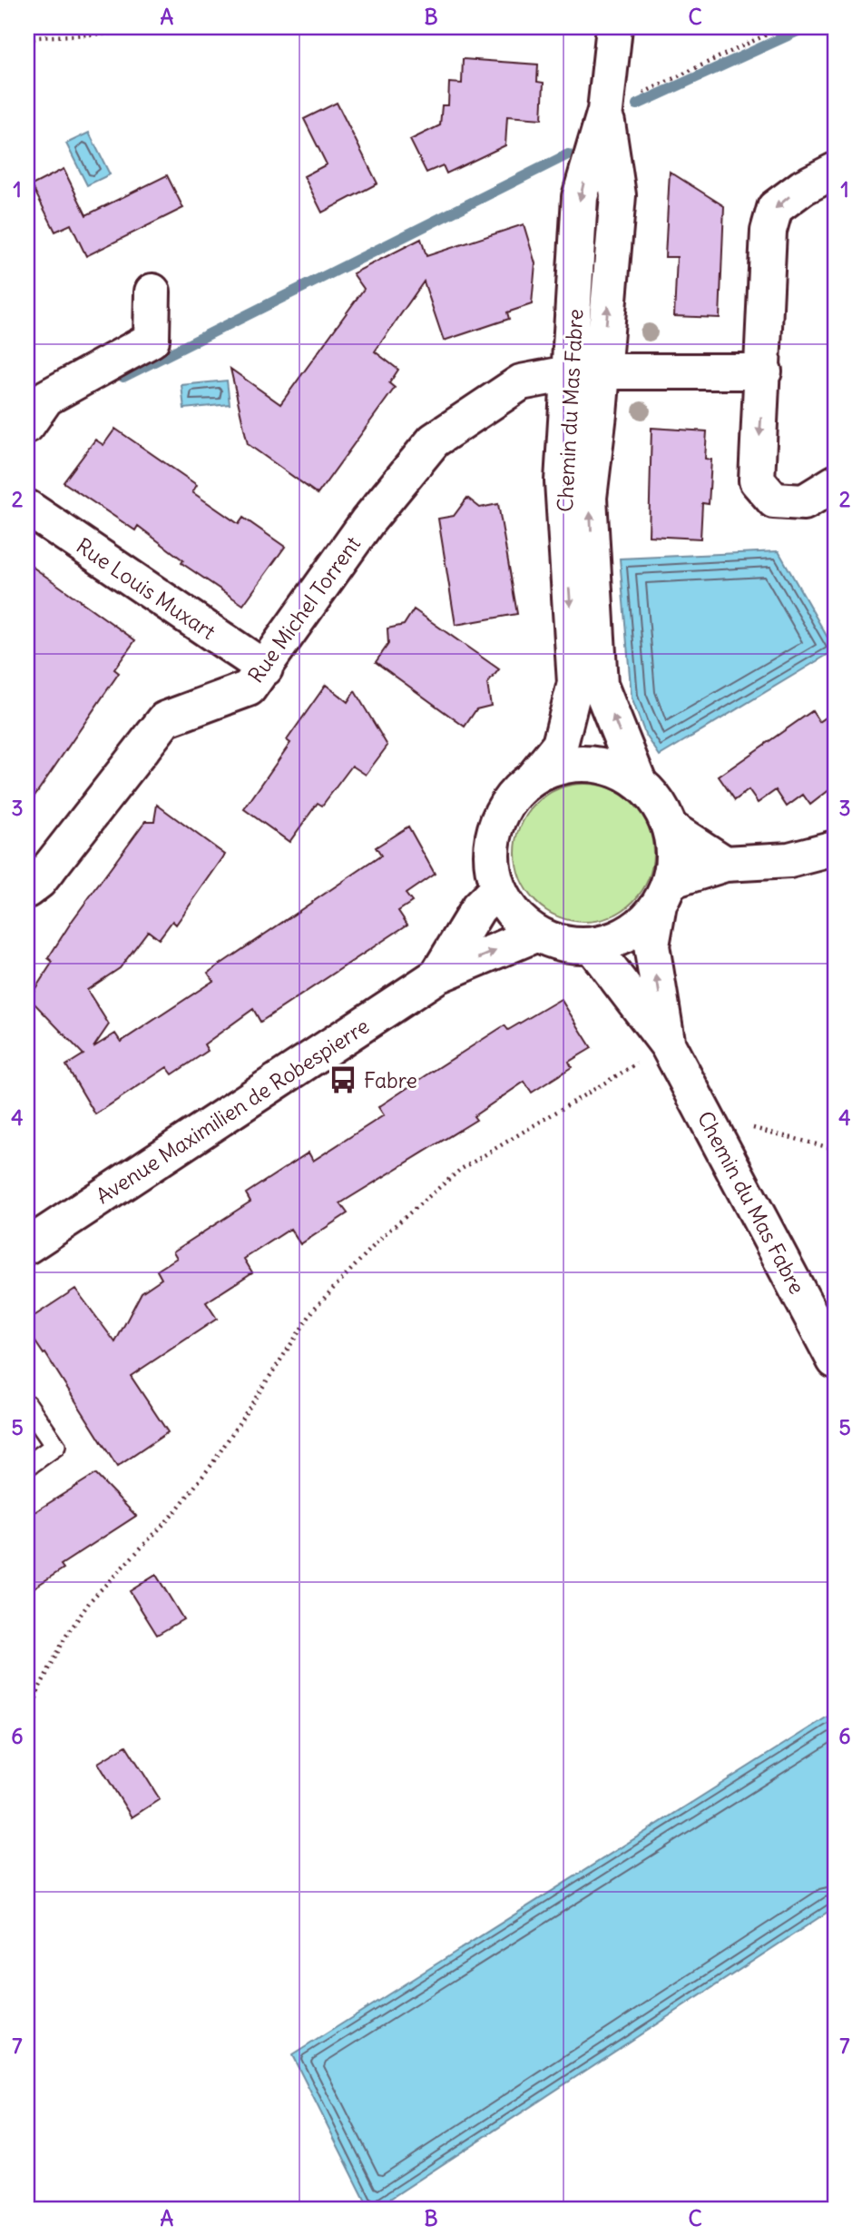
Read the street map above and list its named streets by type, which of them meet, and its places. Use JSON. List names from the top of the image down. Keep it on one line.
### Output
{"streets":{"street":["Chemin du Mas Fabre","Rue Louis Muxart","Rue Michel Torrent","Avenue Maximilien de Robespierre"]},"crossings":[["Chemin du Mas Fabre","Rue Michel Torrent"],["Chemin du Mas Fabre","Avenue Maximilien de Robespierre"],["Rue Louis Muxart","Rue Michel Torrent"]],"places":{"bus stop":["Fabre"]},"grid":{"columns":["A","B","C"],"rows":["1","2","3","4","5","6","7"]}}
